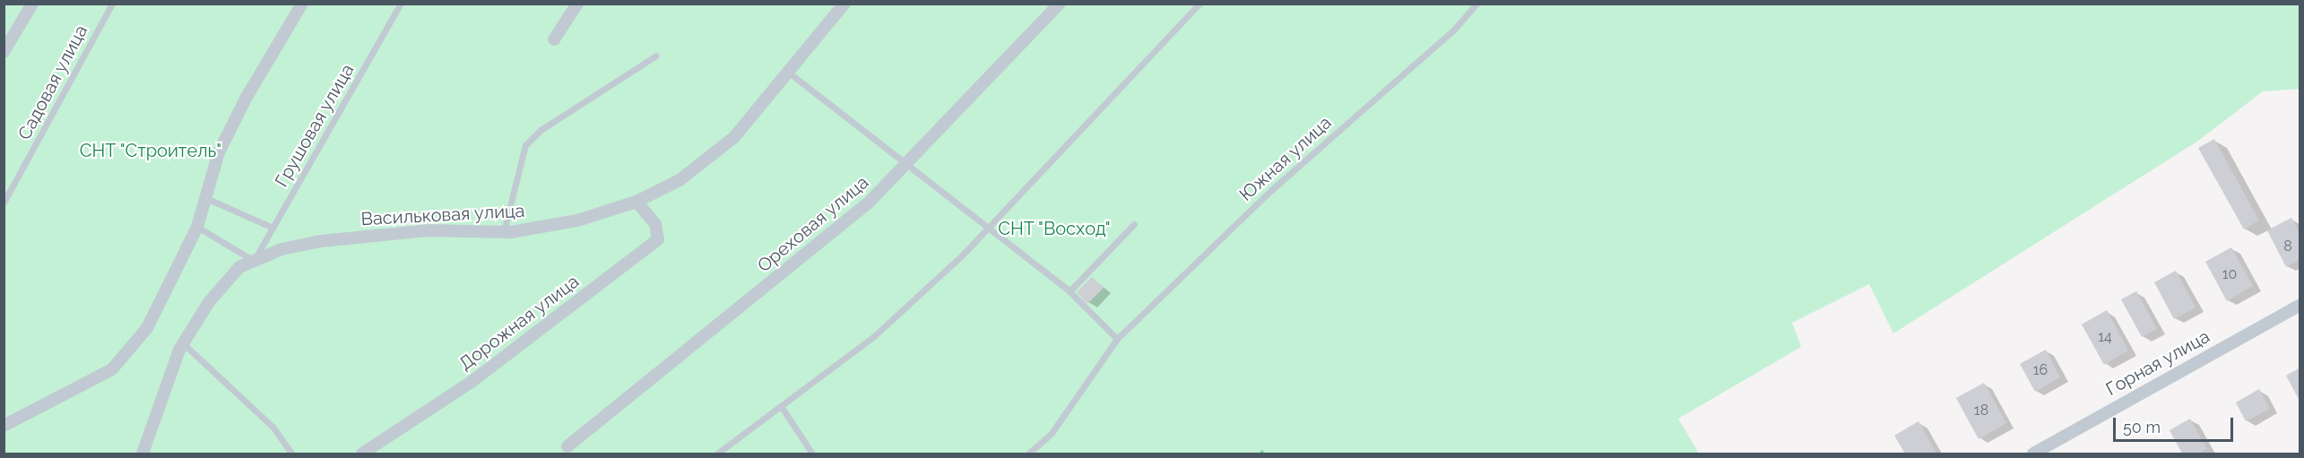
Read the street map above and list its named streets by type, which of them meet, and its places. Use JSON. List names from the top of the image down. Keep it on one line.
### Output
{"streets":{"street":["Васильковая улица","Ореховая улица","Дорожная улица","Горная улица"],"lane":["Садовая улица","Грушовая улица","Южная улица"]},"crossings":[["Грушовая улица","Васильковая улица"],["Васильковая улица","Дорожная улица"]],"parks":["СНТ \"Строитель\"","СНТ \"Восход\""],"house_numbers":["8","10","14","16","18"],"scale_bar":"50 m"}
